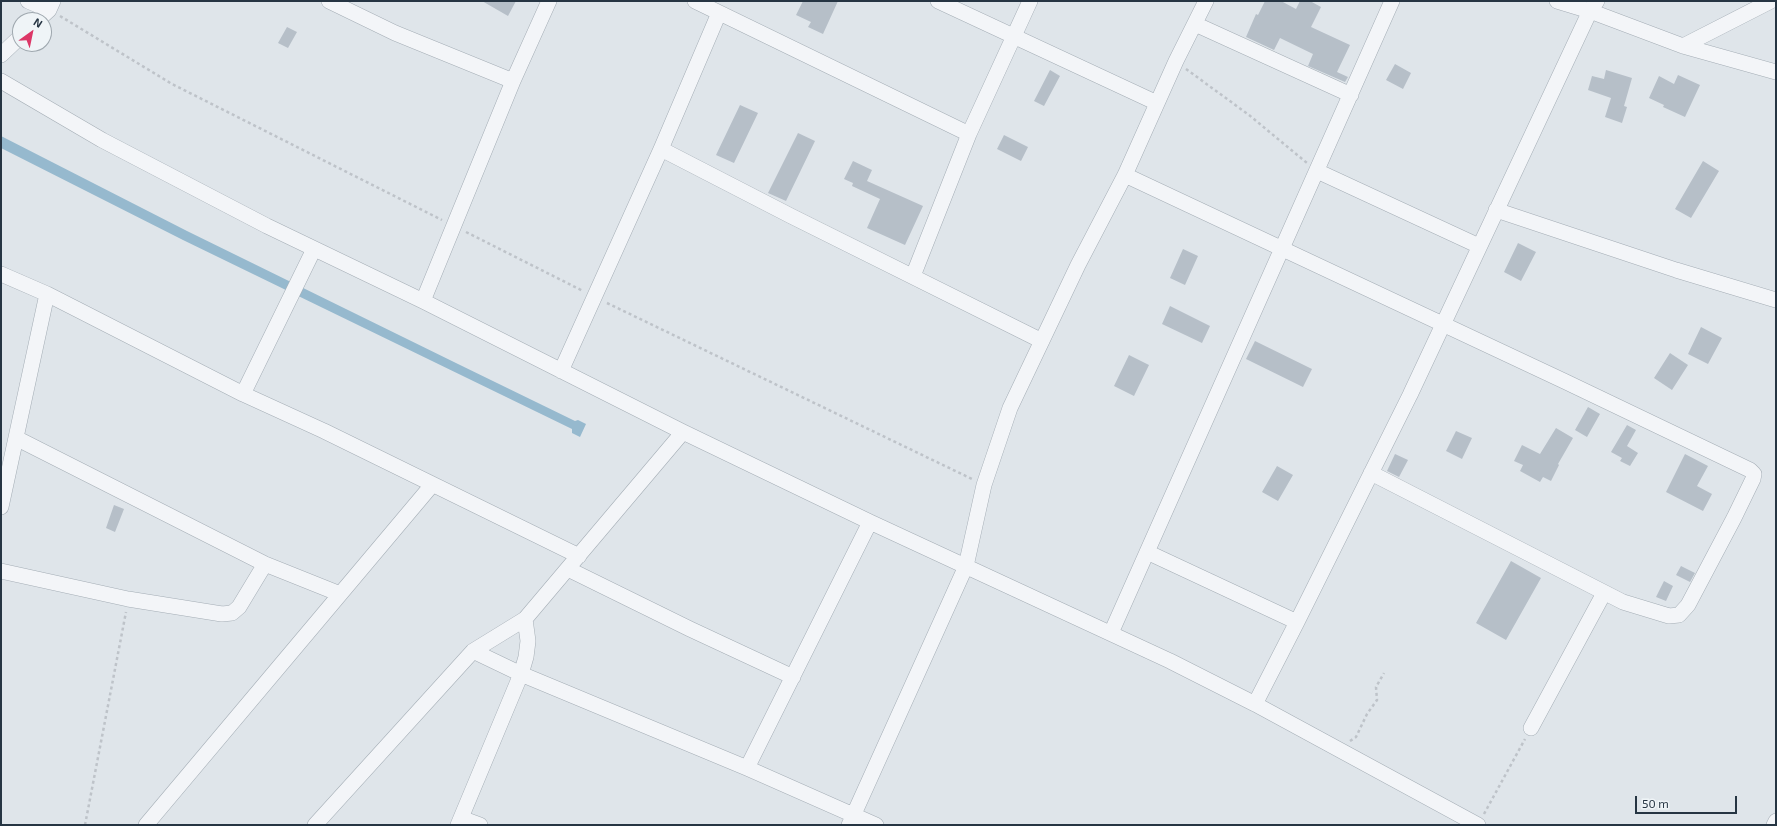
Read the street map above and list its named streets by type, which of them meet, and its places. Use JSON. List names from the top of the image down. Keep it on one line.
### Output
{"scale_bar":"50 m","north":"top right"}
